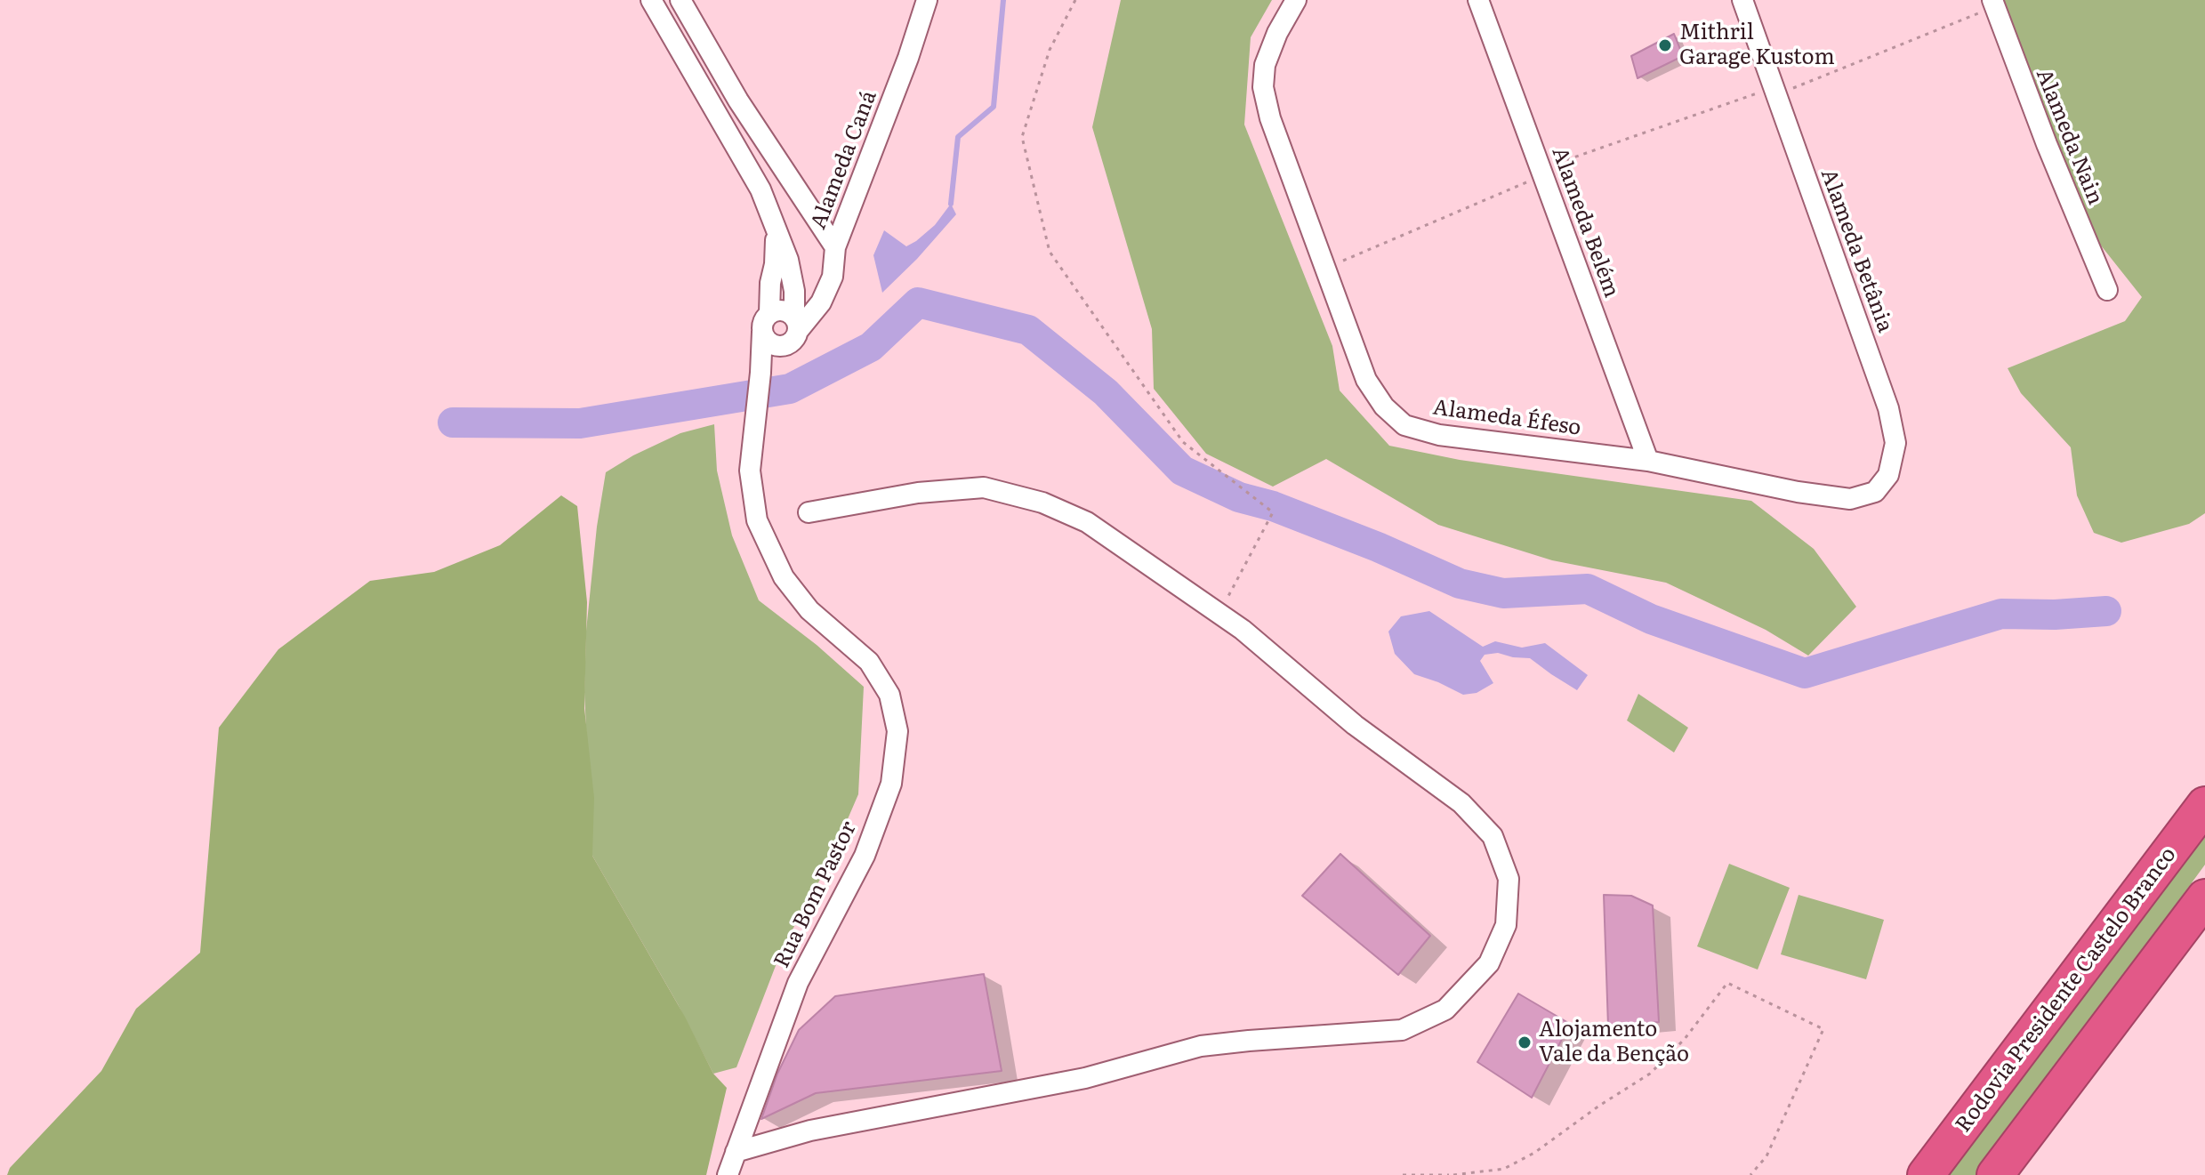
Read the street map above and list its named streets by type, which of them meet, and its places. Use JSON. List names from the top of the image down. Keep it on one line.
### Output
{"streets":{"highway":["Rodovia Presidente Castelo Branco"],"street":["Alameda Nain","Alameda Caná","Alameda Belém","Alameda Betânia","Alameda Éfeso","Rua Bom Pastor"]},"crossings":[["Alameda Belém","Alameda Éfeso"],["Alameda Betânia","Alameda Éfeso"]],"places":["Mithril Garage Kustom","Alojamento Vale da Benção"]}
